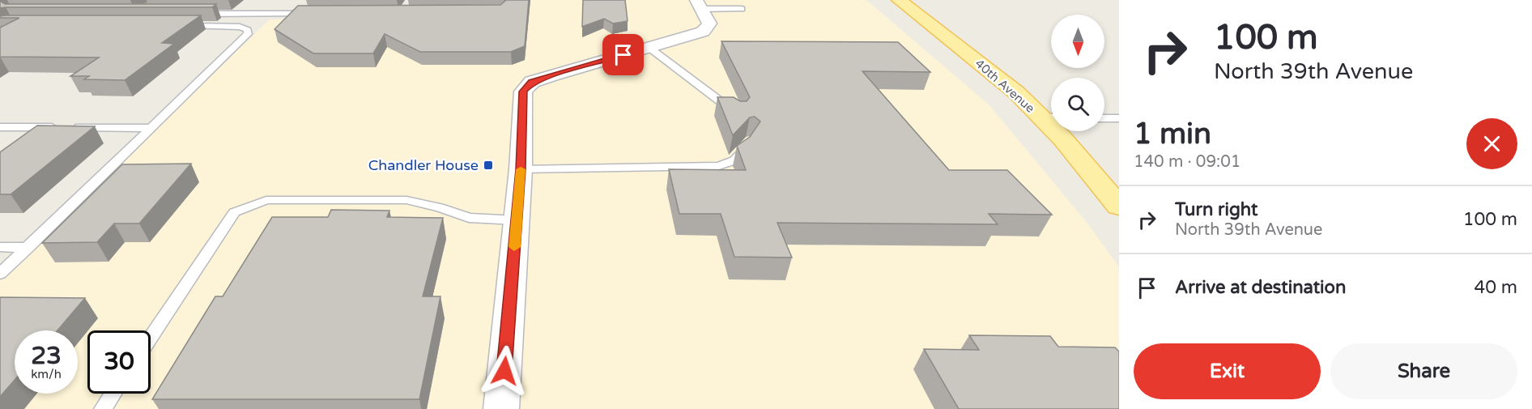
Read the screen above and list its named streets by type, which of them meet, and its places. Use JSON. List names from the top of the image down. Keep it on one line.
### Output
{"streets":{"main road":["40th Avenue"]},"places":{"transit":["Chandler House"]},"north":"bottom","page":{"turn":["100 m","North 39th Avenue"],"heading":["1 min","140 m · 09:01"],"list":[{"name":"Turn right","note":"North 39th Avenue","value":"100 m"},{"name":"Arrive at destination","value":"40 m"}],"speed":"23 km/h","limit":"30","buttons":["Exit","Share"]}}
